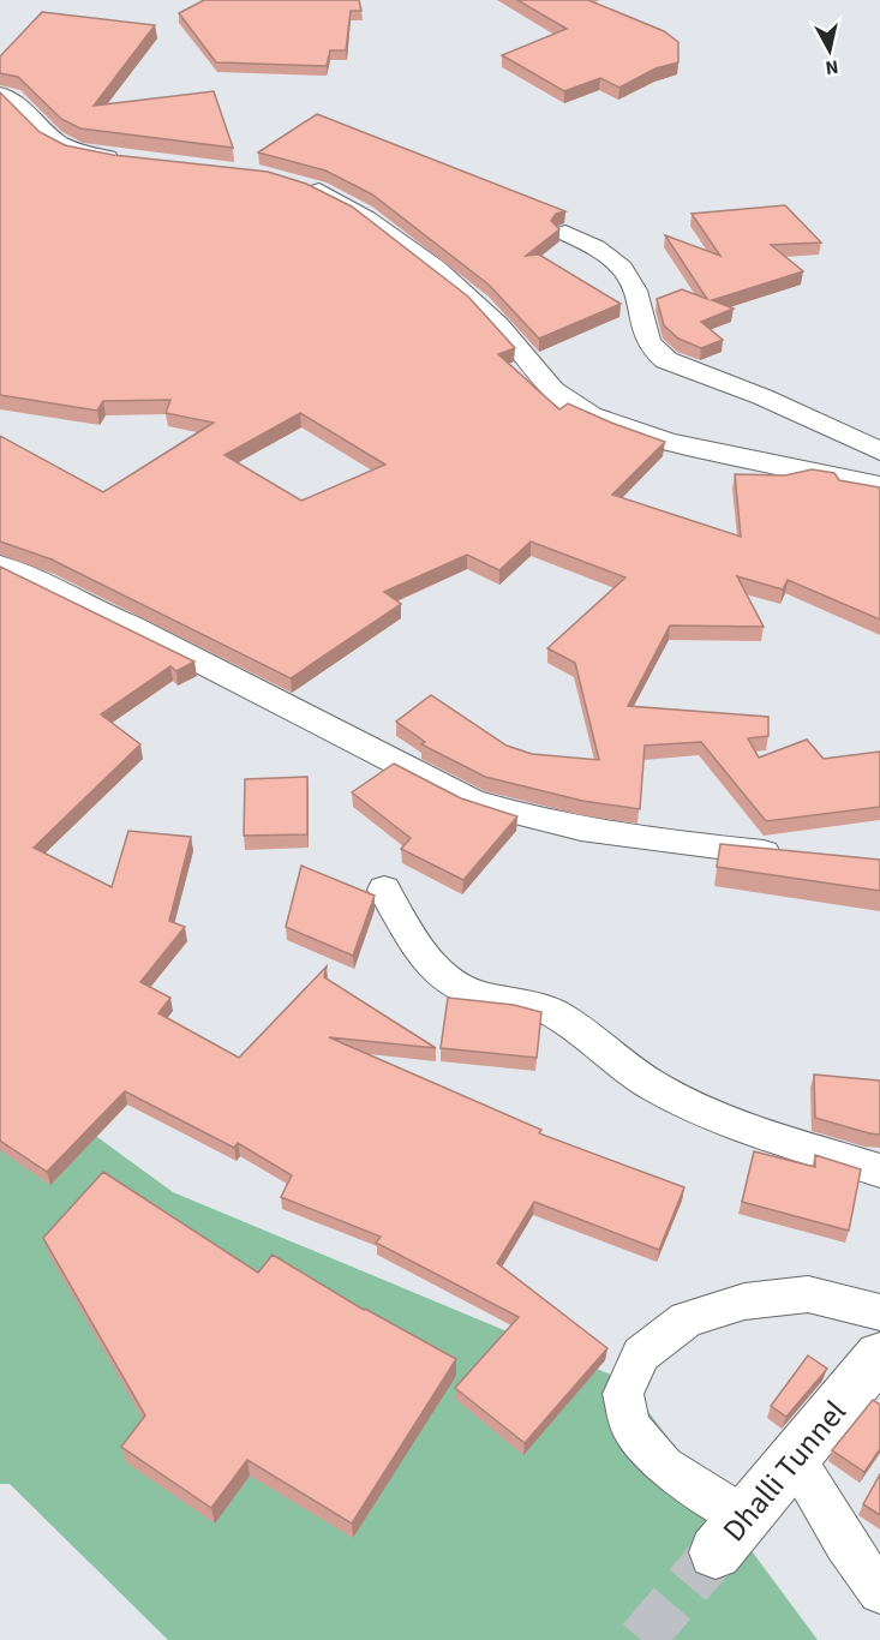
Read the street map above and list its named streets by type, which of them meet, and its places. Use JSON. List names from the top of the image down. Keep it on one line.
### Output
{"streets":{"main road":["Dhalli Tunnel"]},"north":"bottom"}
